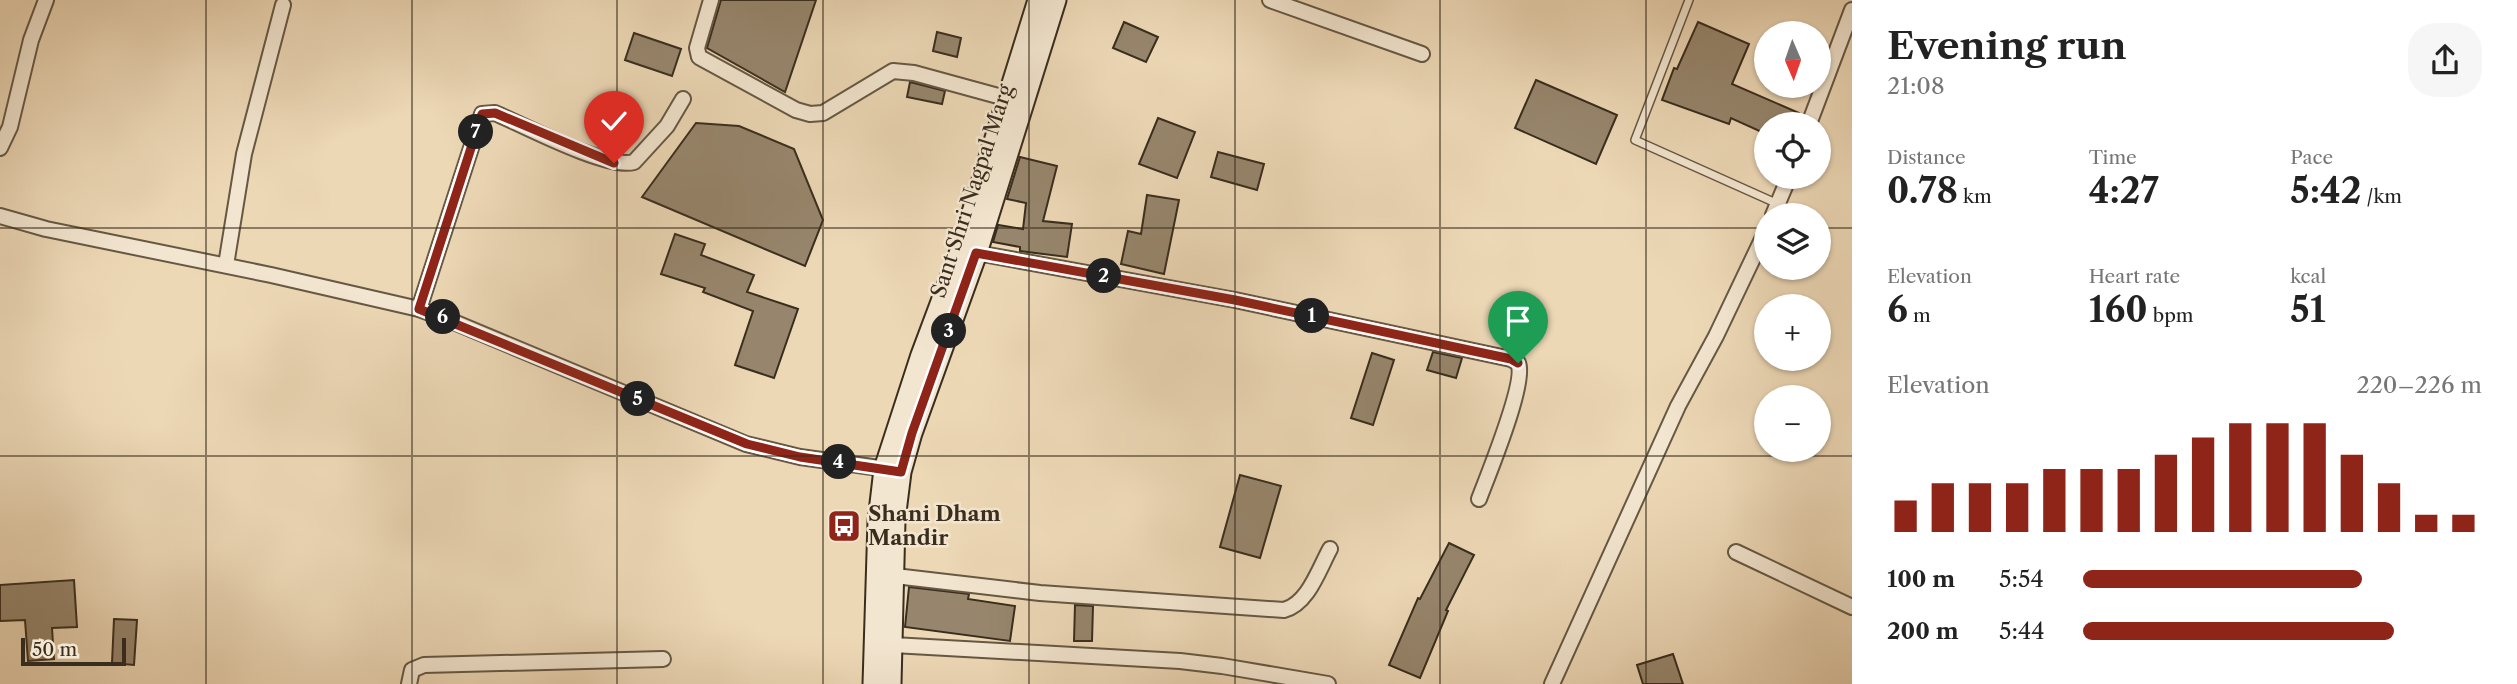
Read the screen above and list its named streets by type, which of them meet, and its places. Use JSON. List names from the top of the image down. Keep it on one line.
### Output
{"streets":{"main road":["Sant Shri Nagpal Marg"]},"places":{"bus stop":["Shani Dham Mandir"]},"scale_bar":"50 m","north":"bottom","page":{"heading":["Evening run","21:08"],"map_buttons":["+","−"],"pins":["7","2","1","6","3","5","4"],"stats":[["Distance","0.78 km"],["Time","4:27"],["Pace","5:42 /km"],["Elevation","6 m"],["Heart rate","160 bpm"],["kcal","51"]],"chart":["Elevation","220–226 m"],"list":[{"name":"100 m","note":"5:54"},{"name":"200 m","note":"5:44"}],"scale":"50 m"}}
